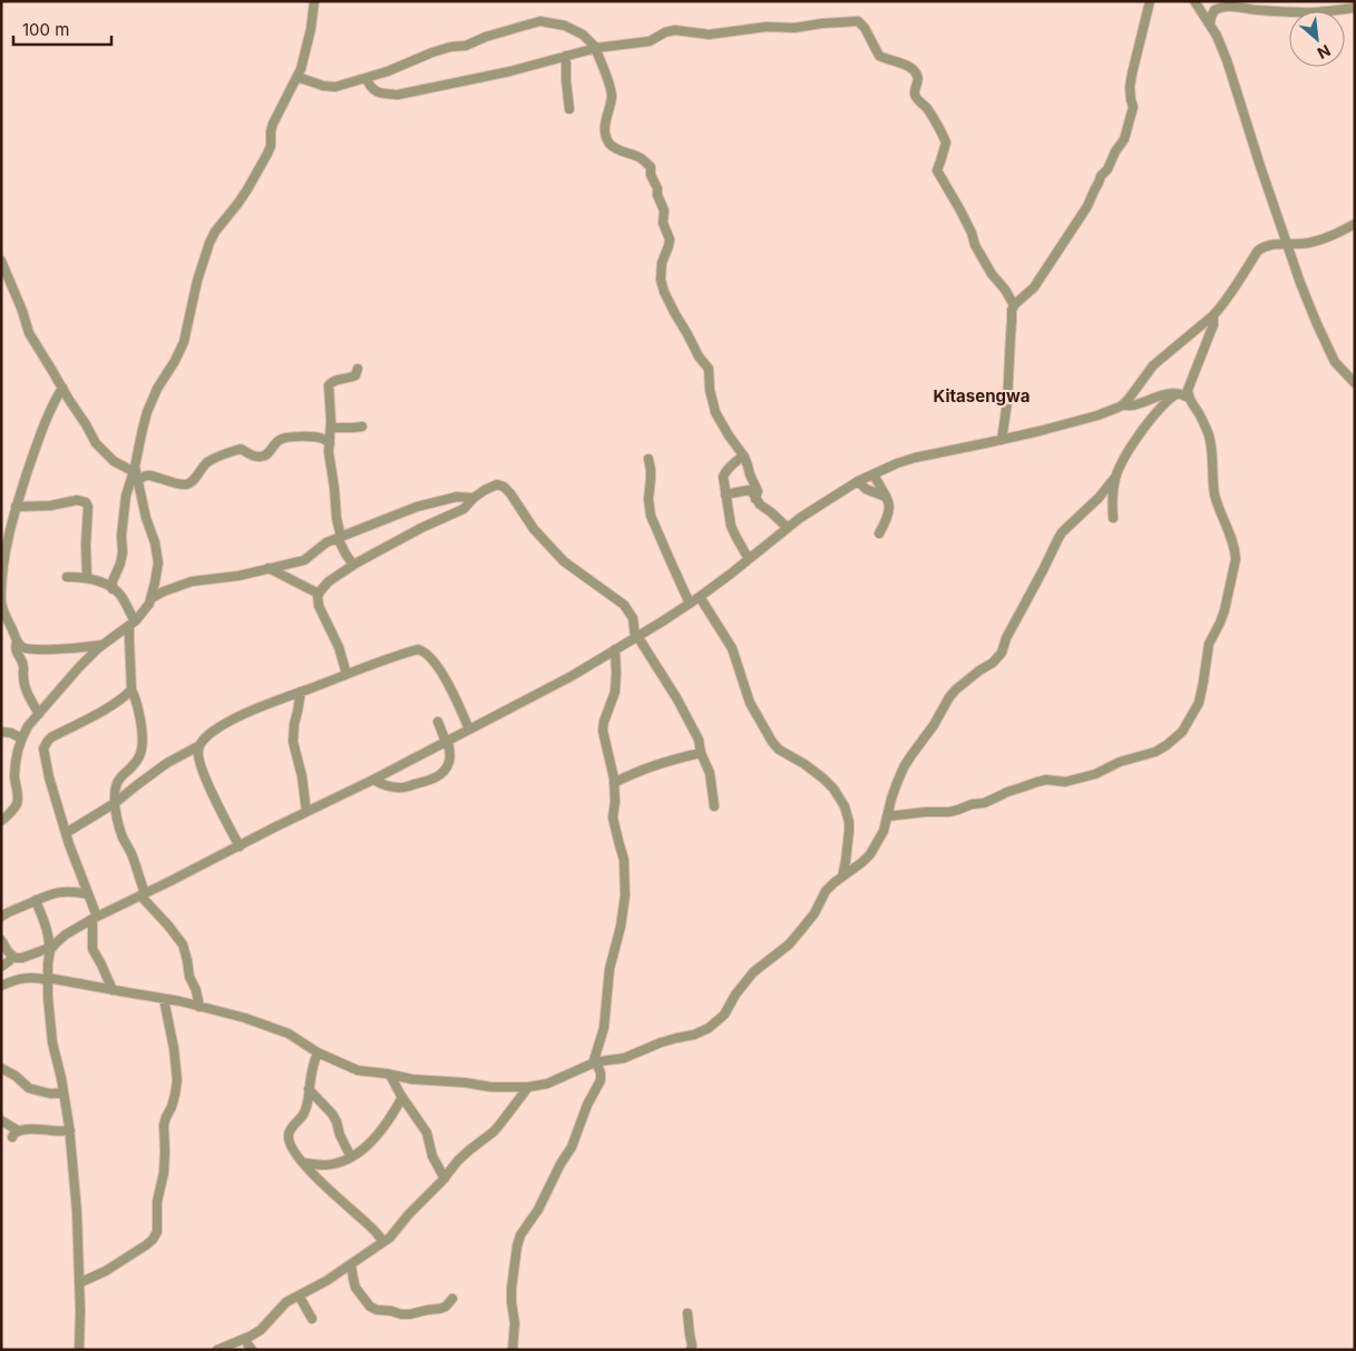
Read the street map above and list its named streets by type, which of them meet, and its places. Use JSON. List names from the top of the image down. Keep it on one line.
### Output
{"districts":["Kitasengwa"],"scale_bar":"100 m","north":"bottom right"}
